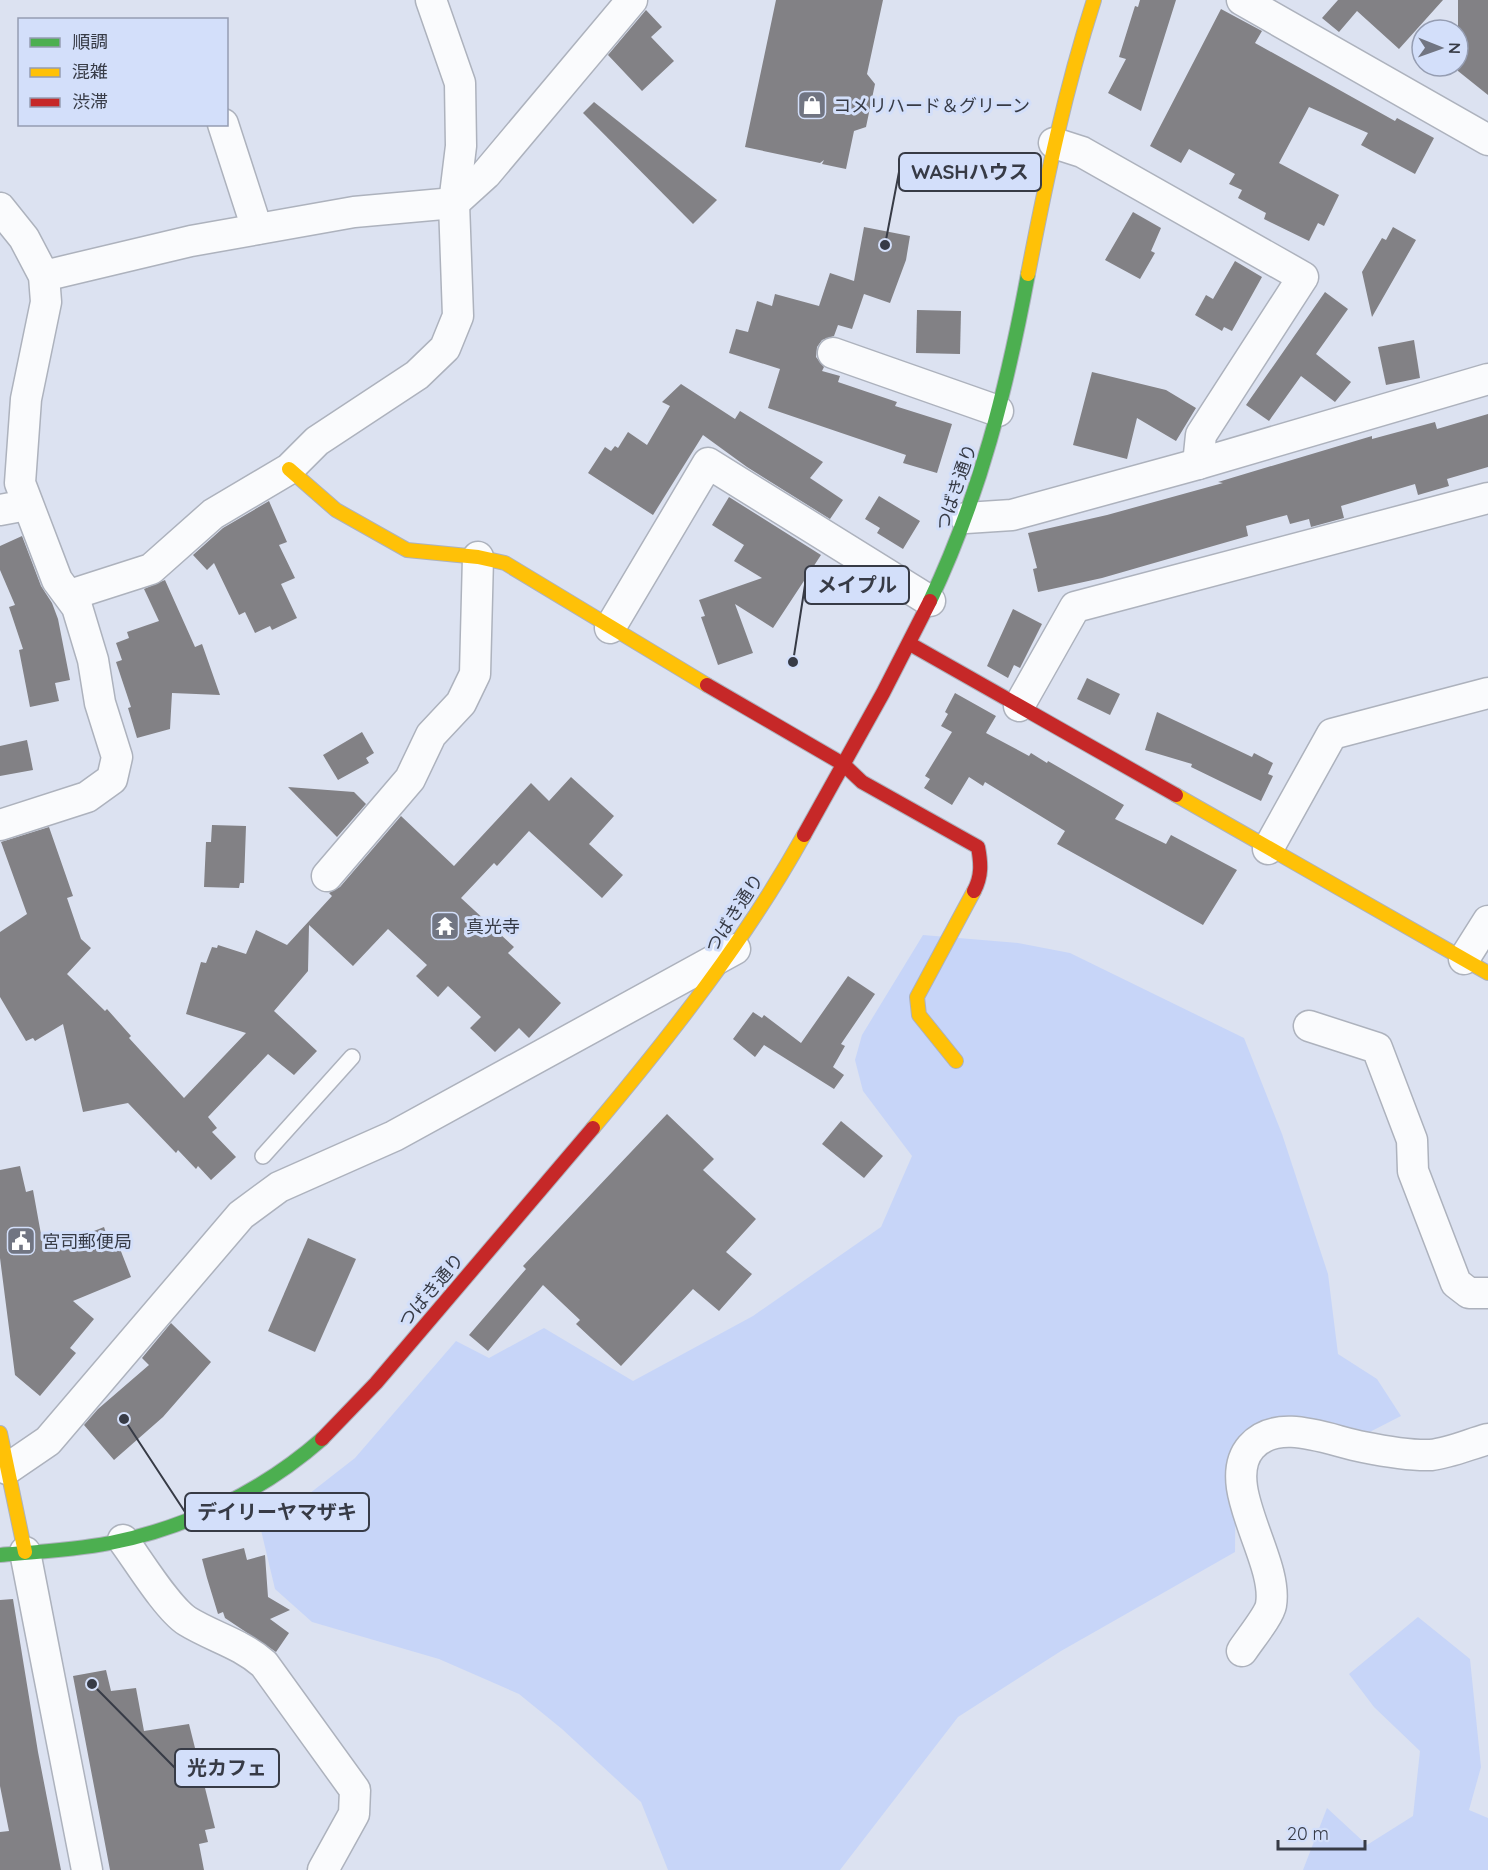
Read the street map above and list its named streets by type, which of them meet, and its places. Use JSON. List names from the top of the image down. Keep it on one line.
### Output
{"streets":{"main road":["つばき通り"]},"places":{"shop":["コメリハード＆グリーン"],"other":["WASHハウス","メイプル","デイリーヤマザキ","光カフェ"],"temple":["真光寺"],"public building":["宮司郵便局"]},"legend":["順調","混雑","渋滞"],"scale_bar":"20 m","north":"right"}
